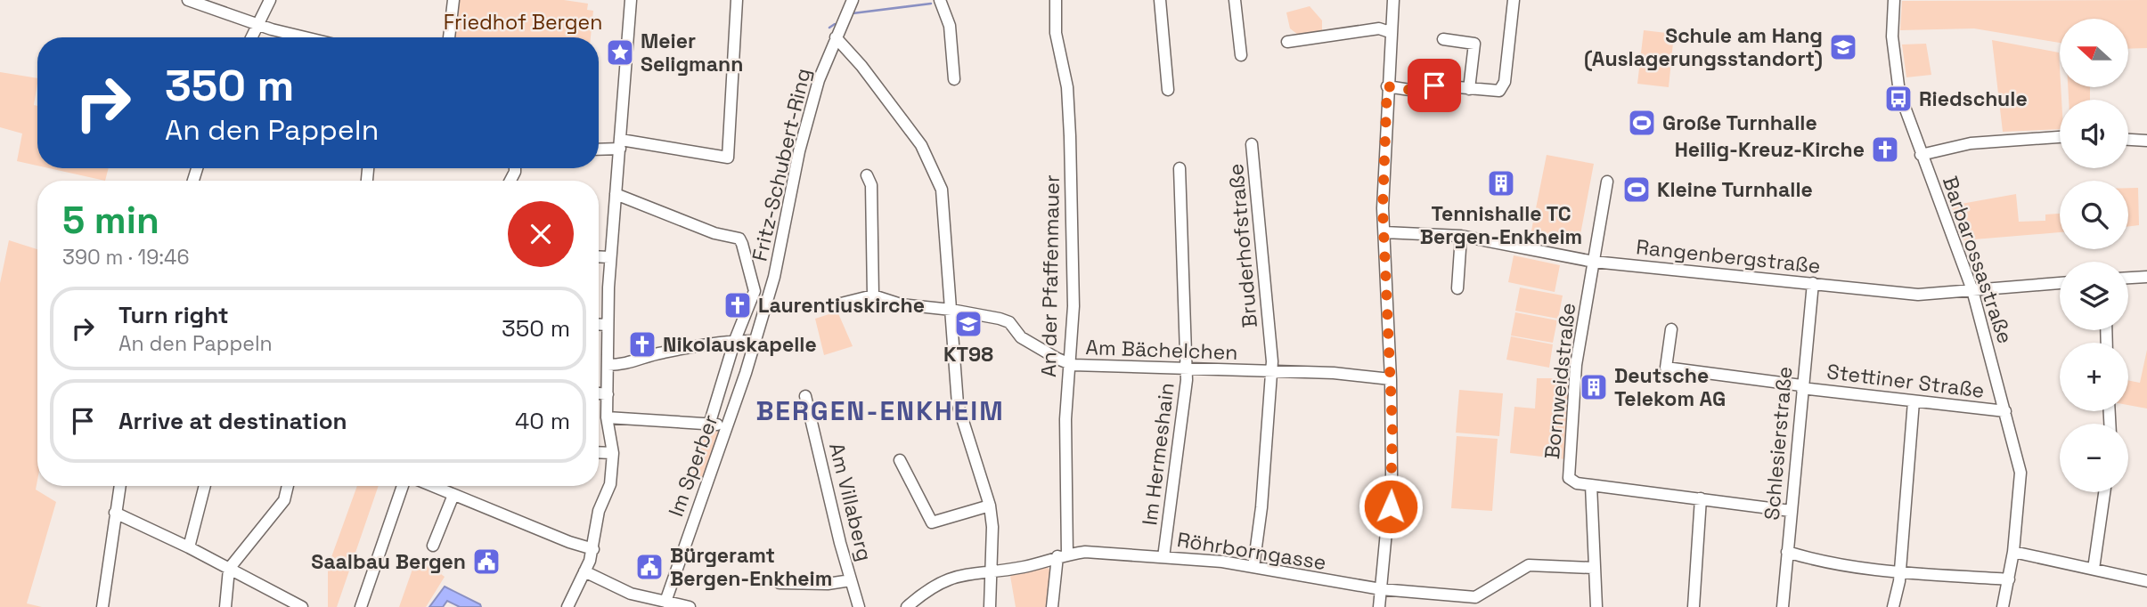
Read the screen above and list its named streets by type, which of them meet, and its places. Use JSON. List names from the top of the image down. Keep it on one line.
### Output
{"streets":{"street":["Fritz-Schubert-Ring","Bruderhofstraße","Rangenbergstraße","Barbarossastraße","An der Pfaffenmauer","Am Bächelchen","Bornweidstraße","Stettiner Straße","Schlesierstraße","Im Hermeshain","Im Sperber","Am Villaberg","Röhrborngasse"]},"crossings":[["Fritz-Schubert-Ring","Im Sperber"],["Bruderhofstraße","Am Bächelchen"],["Bruderhofstraße","Röhrborngasse"],["Rangenbergstraße","Barbarossastraße"],["Rangenbergstraße","Bornweidstraße"],["Rangenbergstraße","Schlesierstraße"],["Barbarossastraße","Stettiner Straße"],["An der Pfaffenmauer","Am Bächelchen"],["An der Pfaffenmauer","Röhrborngasse"],["Am Bächelchen","Im Hermeshain"],["Stettiner Straße","Schlesierstraße"],["Im Hermeshain","Röhrborngasse"]],"districts":["BERGEN-ENKHEIM"],"parks":["Friedhof Bergen"],"places":{"school or university":["Schule am Hang (Auslagerungsstandort)","KT98"],"place":["Meier Seligmann"],"bus stop":["Riedschule"],"sports":["Große Turnhalle","Kleine Turnhalle"],"church":["Heilig-Kreuz-Kirche","Laurentiuskirche","Nikolauskapelle"],"building":["Tennishalle TC Bergen-Enkheim","Deutsche Telekom AG"],"public building":["Saalbau Bergen","Bürgeramt Bergen-Enkheim"]},"north":"left","page":{"map_buttons":["+","−"],"turn":["350 m","An den Pappeln"],"heading":["5 min","390 m · 19:46"],"list":[{"name":"Turn right","note":"An den Pappeln","value":"350 m"},{"name":"Arrive at destination","value":"40 m"}]}}
